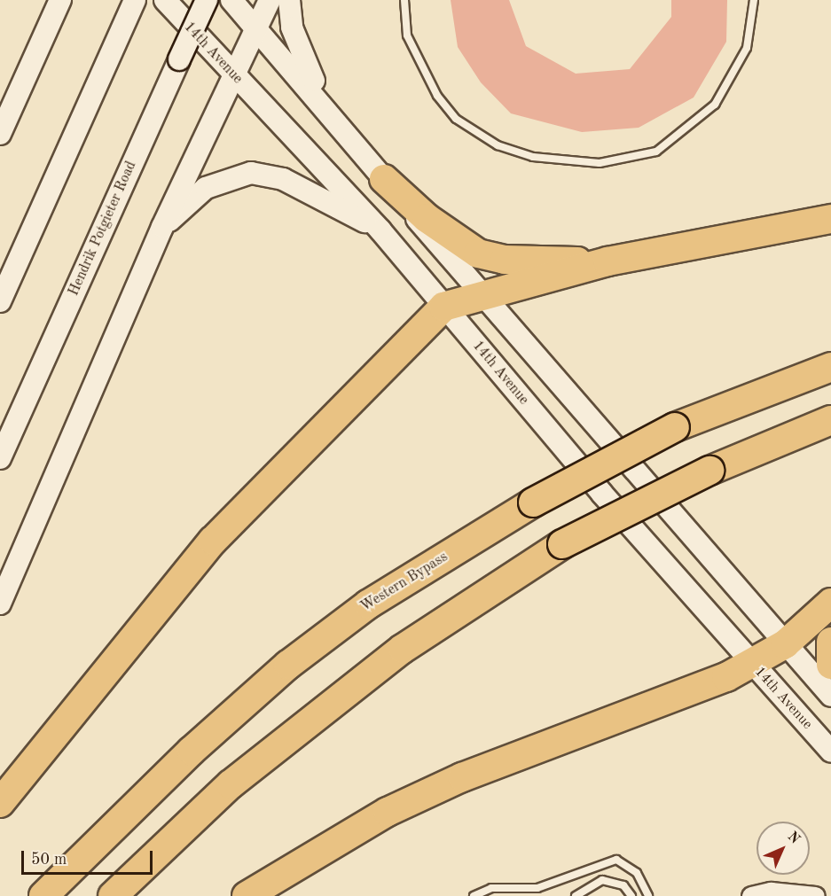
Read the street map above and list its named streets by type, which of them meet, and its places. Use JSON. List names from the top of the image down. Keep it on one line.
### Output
{"streets":{"highway":["Western Bypass"],"main road":["14th Avenue","Hendrik Potgieter Road"]},"scale_bar":"50 m","north":"top right"}
